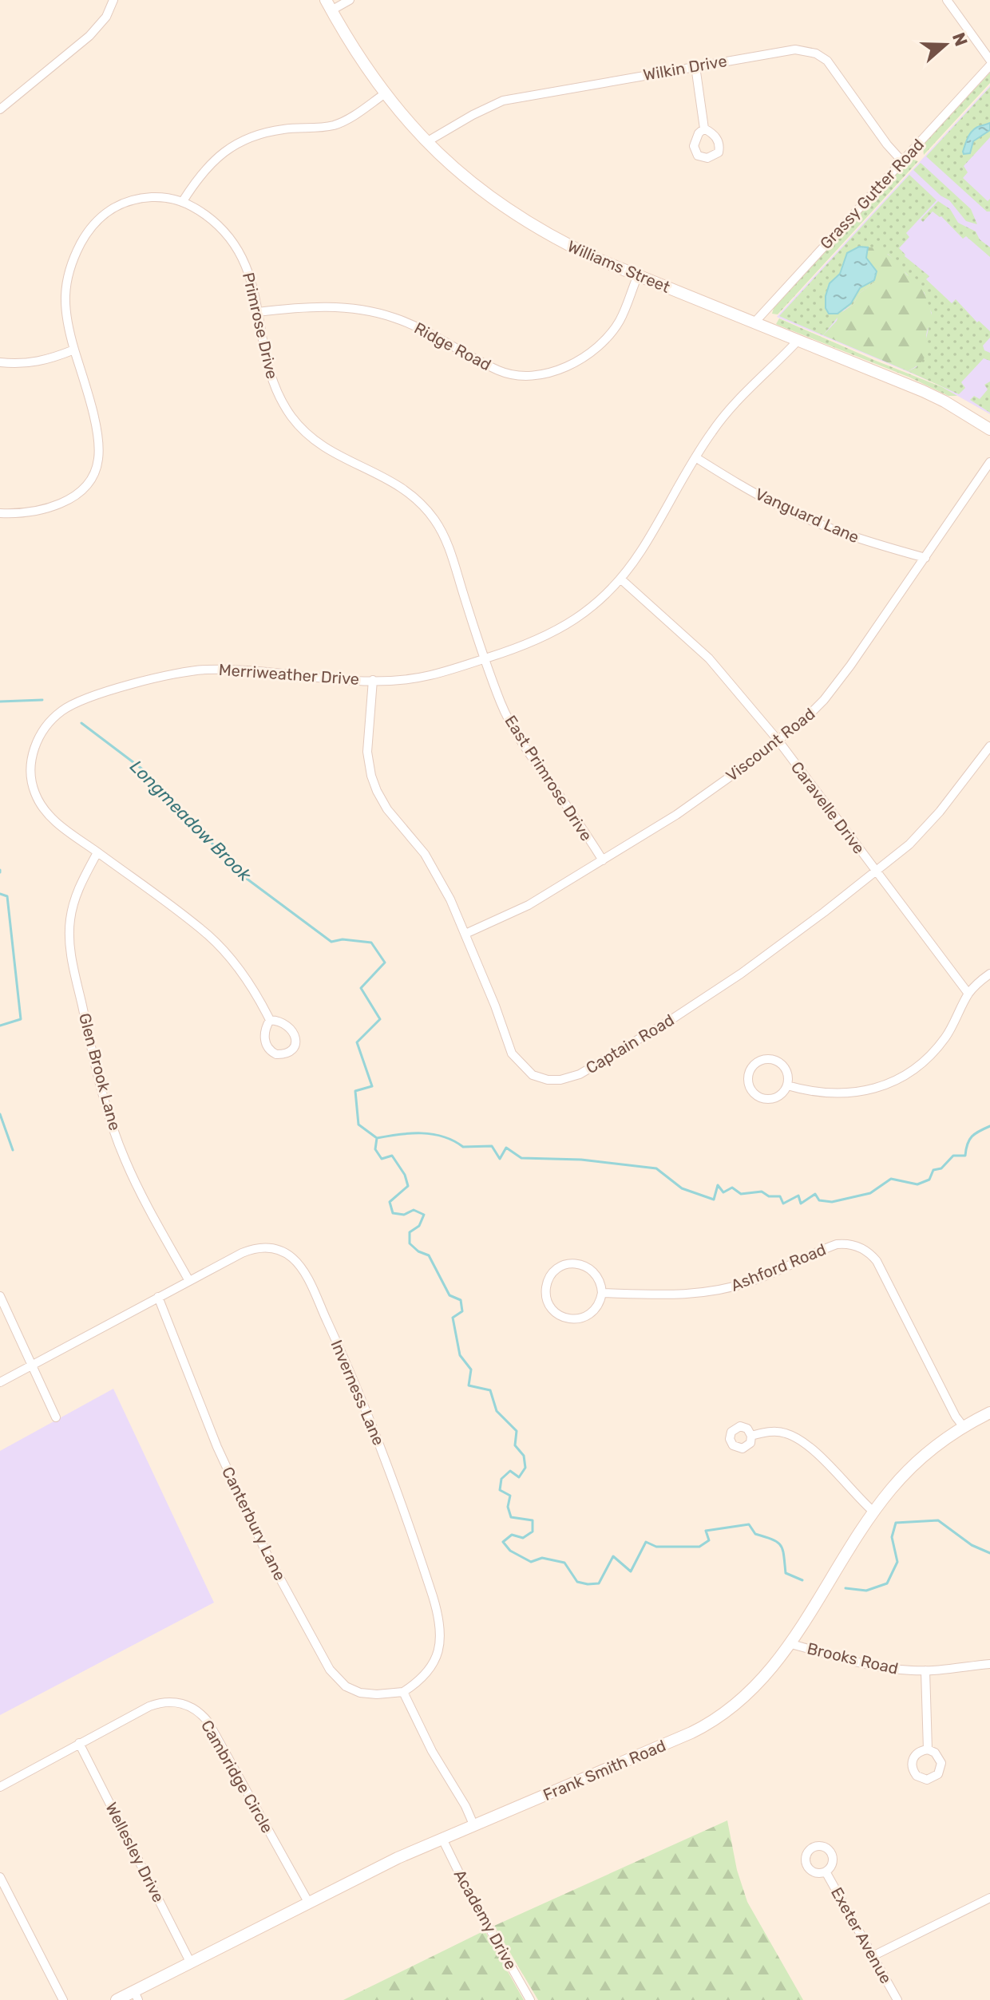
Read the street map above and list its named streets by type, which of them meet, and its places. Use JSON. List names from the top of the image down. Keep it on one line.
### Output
{"streets":{"street":["Wilkin Drive","Grassy Gutter Road","Williams Street","Primrose Drive","Ridge Road","Vanguard Lane","Merriweather Drive","Viscount Road","East Primrose Drive","Caravelle Drive","Captain Road","Glen Brook Lane","Ashford Road","Inverness Lane","Canterbury Lane","Brooks Road","Frank Smith Road","Cambridge Circle","Wellesley Drive","Academy Drive","Exeter Avenue"]},"crossings":[["Wilkin Drive","Grassy Gutter Road"],["Wilkin Drive","Williams Street"],["Grassy Gutter Road","Williams Street"],["Williams Street","Ridge Road"],["Williams Street","Merriweather Drive"],["Primrose Drive","Ridge Road"],["Primrose Drive","Merriweather Drive"],["Primrose Drive","East Primrose Drive"],["Vanguard Lane","Merriweather Drive"],["Vanguard Lane","Viscount Road"],["Merriweather Drive","East Primrose Drive"],["Merriweather Drive","Caravelle Drive"],["Merriweather Drive","Captain Road"],["Merriweather Drive","Glen Brook Lane"],["Viscount Road","East Primrose Drive"],["Viscount Road","Caravelle Drive"],["Viscount Road","Captain Road"],["Caravelle Drive","Captain Road"],["Glen Brook Lane","Inverness Lane"],["Ashford Road","Frank Smith Road"],["Inverness Lane","Canterbury Lane"],["Brooks Road","Frank Smith Road"],["Frank Smith Road","Cambridge Circle"],["Frank Smith Road","Wellesley Drive"],["Frank Smith Road","Academy Drive"],["Cambridge Circle","Wellesley Drive"]],"water":["Longmeadow Brook"],"north":"right"}
